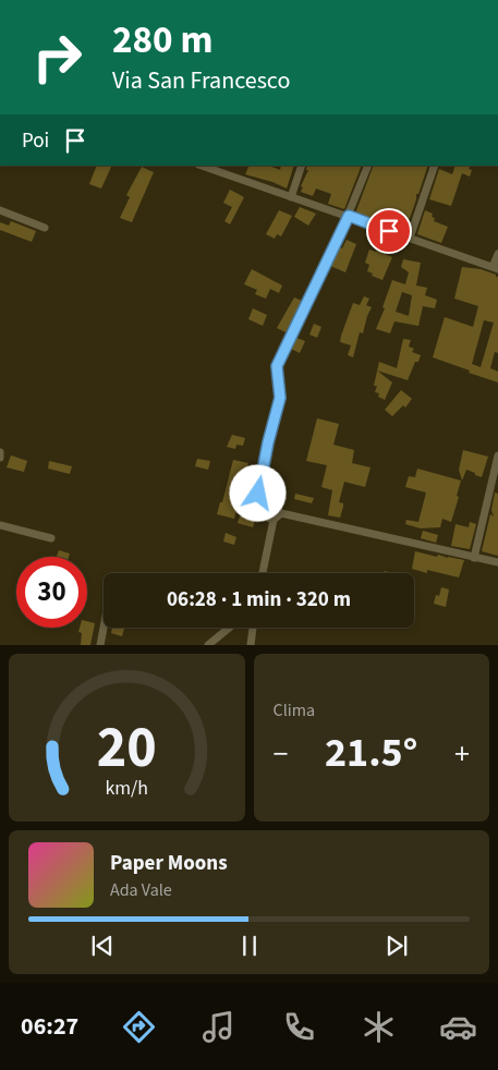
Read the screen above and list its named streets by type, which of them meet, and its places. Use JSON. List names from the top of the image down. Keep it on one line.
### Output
{"page":{"turn":["280 m","Via San Francesco"],"then":"Poi","limit":"30","trip":"06:28 · 1 min · 320 m","tile":"Clima","heat":["−","21.5°","+"],"song":["Paper Moons","Ada Vale"],"tabs":"06:27","gauge":["20","km/h"]}}
